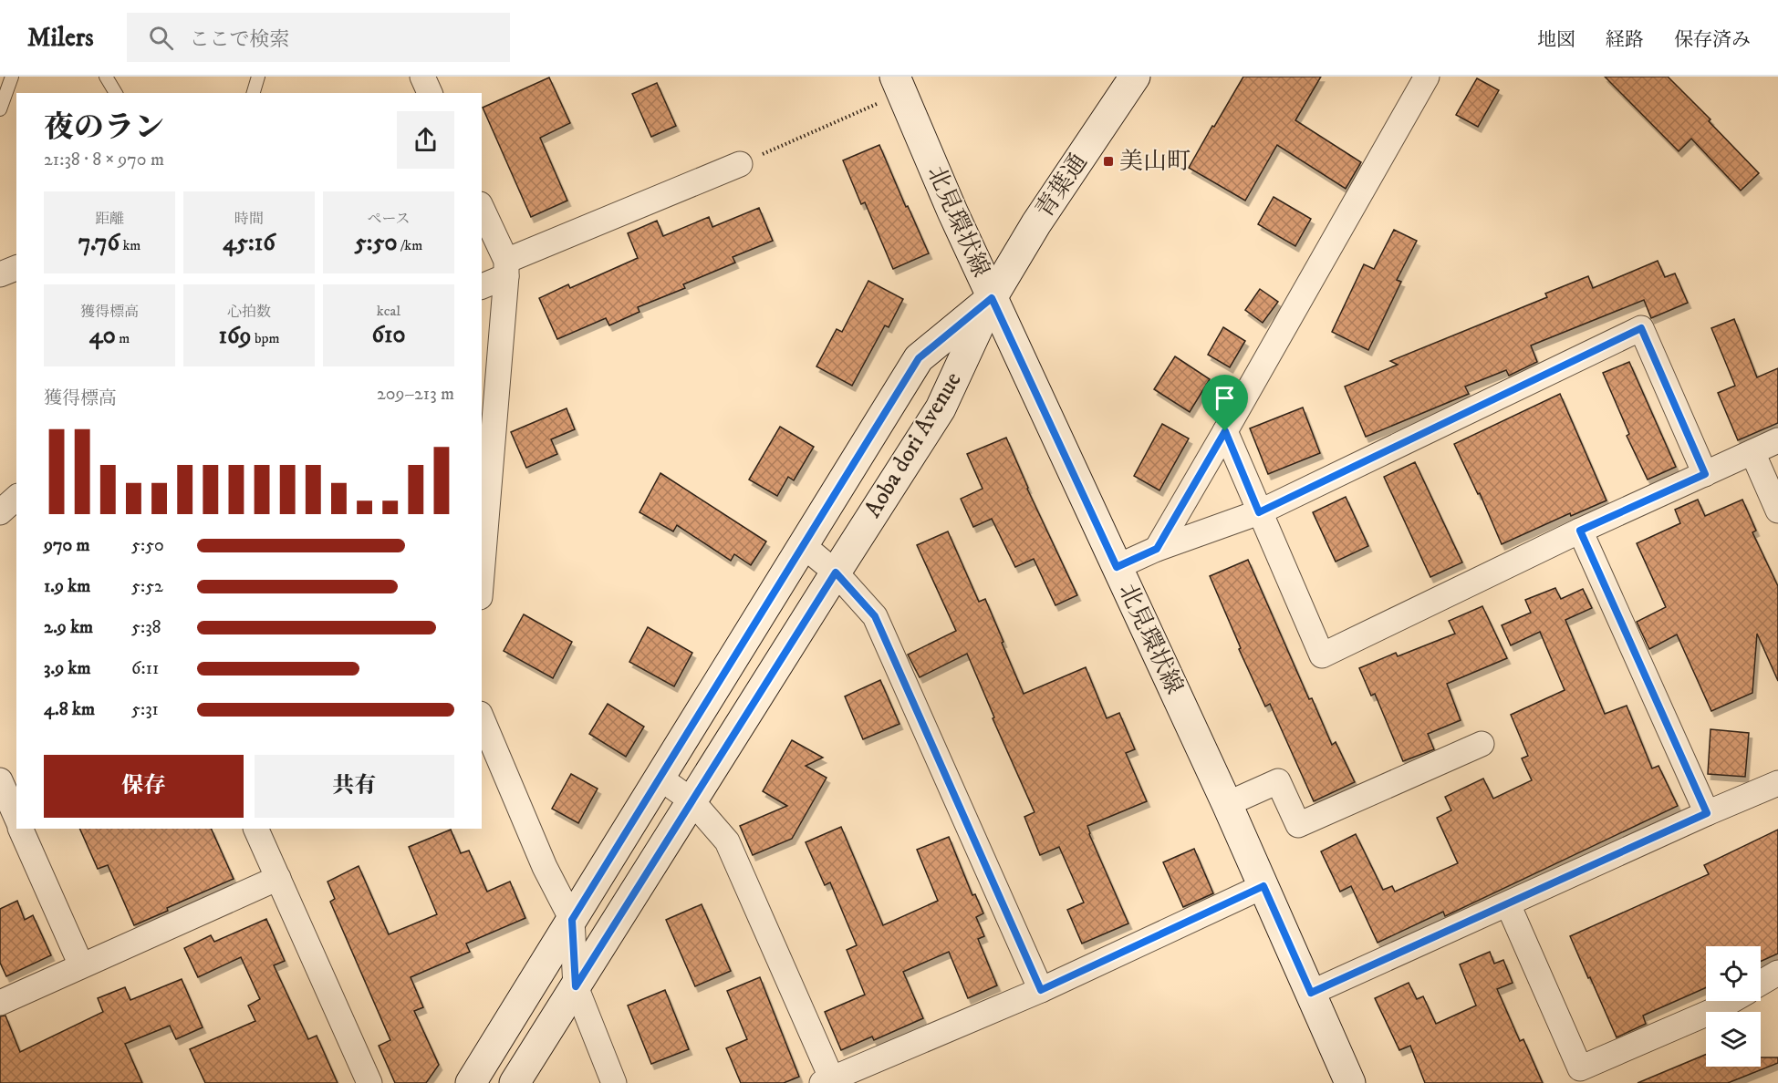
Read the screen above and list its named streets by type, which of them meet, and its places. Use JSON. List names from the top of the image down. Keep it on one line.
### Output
{"streets":{"street":["青葉通","北見環状線","Aoba dori Avenue"]},"crossings":[["青葉通","北見環状線"],["青葉通","Aoba dori Avenue"],["北見環状線","Aoba dori Avenue"]],"places":{"transit":["美山町"]},"page":{"header":"Milers","search":"ここで検索","nav":["地図","経路","保存済み"],"heading":["夜のラン","21:38 · 8 × 970 m"],"stats":[["距離","7.76 km"],["時間","45:16"],["ペース","5:50 /km"],["獲得標高","40 m"],["心拍数","169 bpm"],["kcal","610"]],"chart":["獲得標高","209–213 m"],"list":[{"name":"970 m","note":"5:50"},{"name":"1.9 km","note":"5:52"},{"name":"2.9 km","note":"5:38"},{"name":"3.9 km","note":"6:11"},{"name":"4.8 km","note":"5:31"}],"buttons":["保存","共有"]}}
